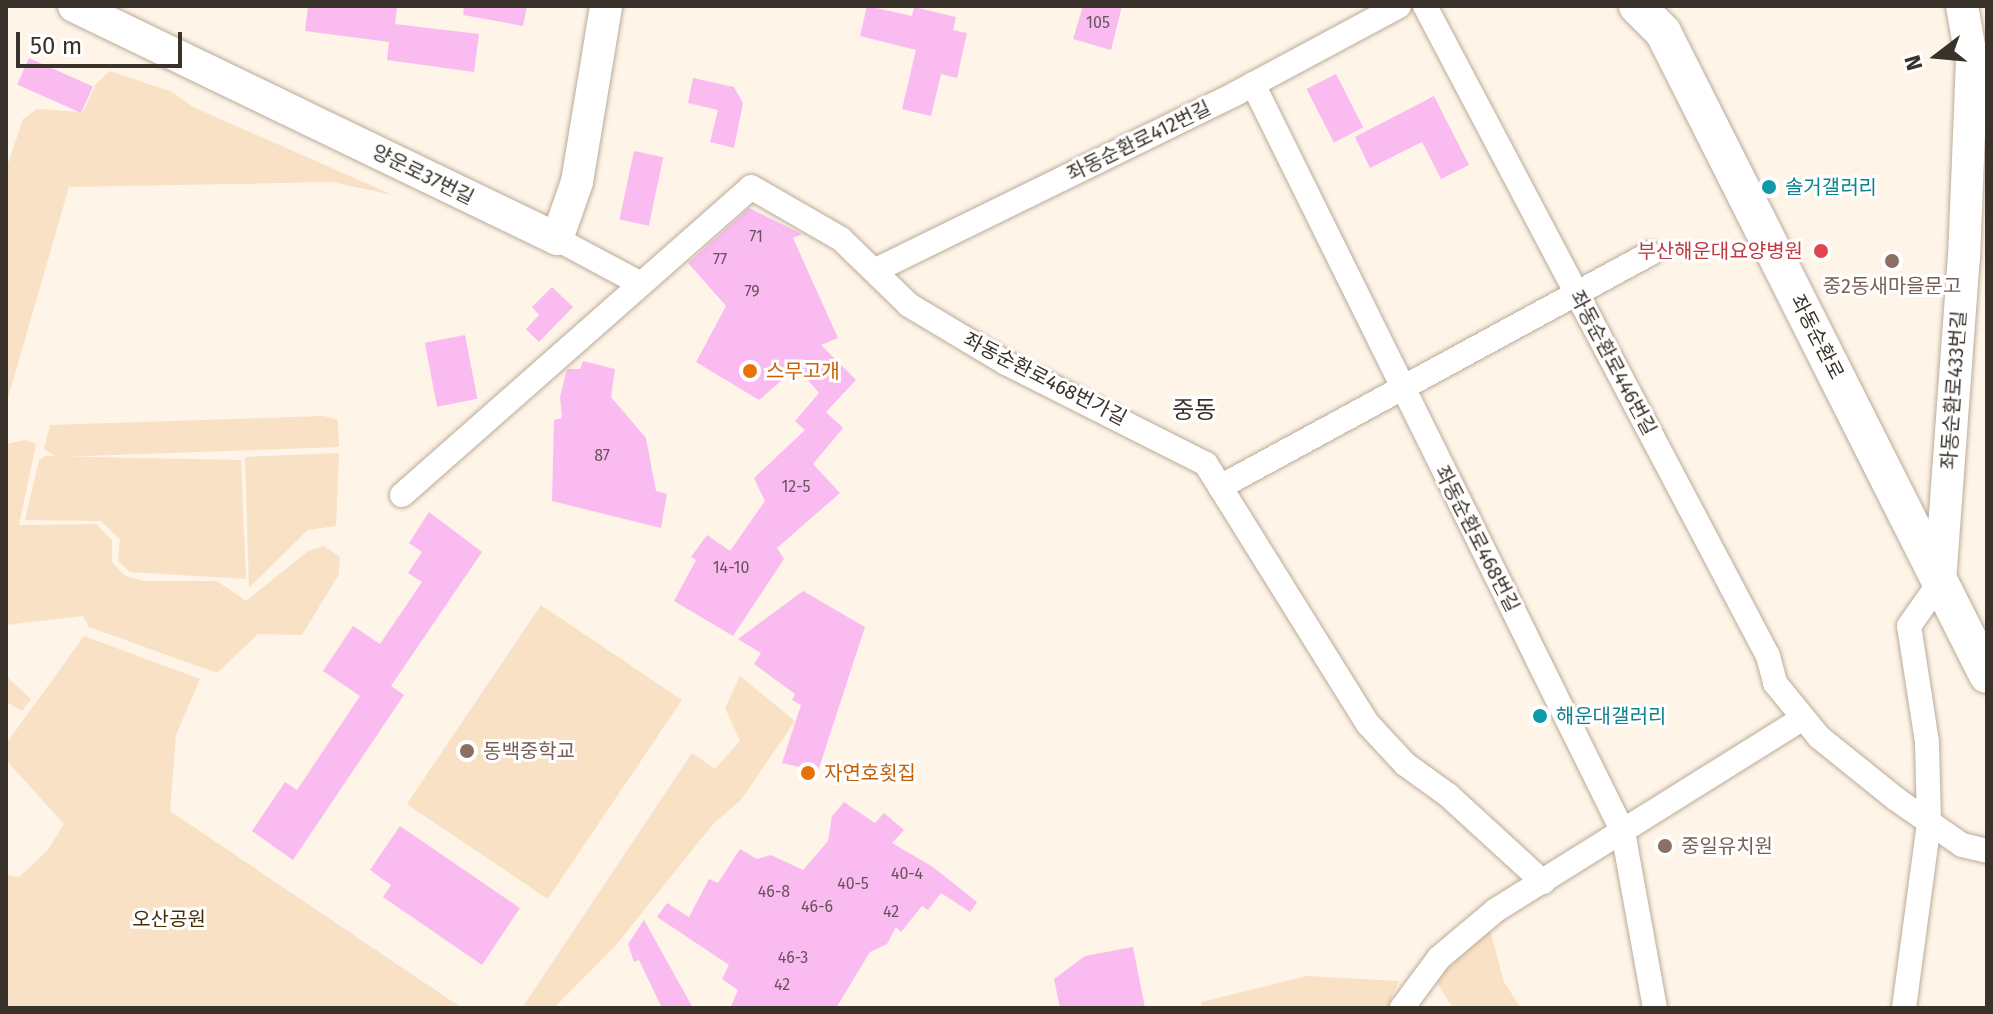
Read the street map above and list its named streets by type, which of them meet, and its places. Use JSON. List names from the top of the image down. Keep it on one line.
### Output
{"streets":{"main road":["좌동순환로"],"street":["좌동순환로412번길","양운로37번길","좌동순환로446번길","좌동순환로468번가길","좌동순환로433번길","좌동순환로468번길"]},"crossings":[["좌동순환로412번길","좌동순환로468번가길"],["좌동순환로412번길","좌동순환로468번길"],["좌동순환로","좌동순환로433번길"]],"districts":["중동"],"parks":["오산공원"],"places":["솔거갤러리","부산해운대요양병원","중2동새마을문고","스무고개","해운대갤러리","동백중학교","자연호횟집","중일유치원"],"house_numbers":["105","71","77","79","87","12-5","14-10","40-4","40-5","46-8","46-6","42","46-3","42"],"scale_bar":"50 m","north":"left"}
